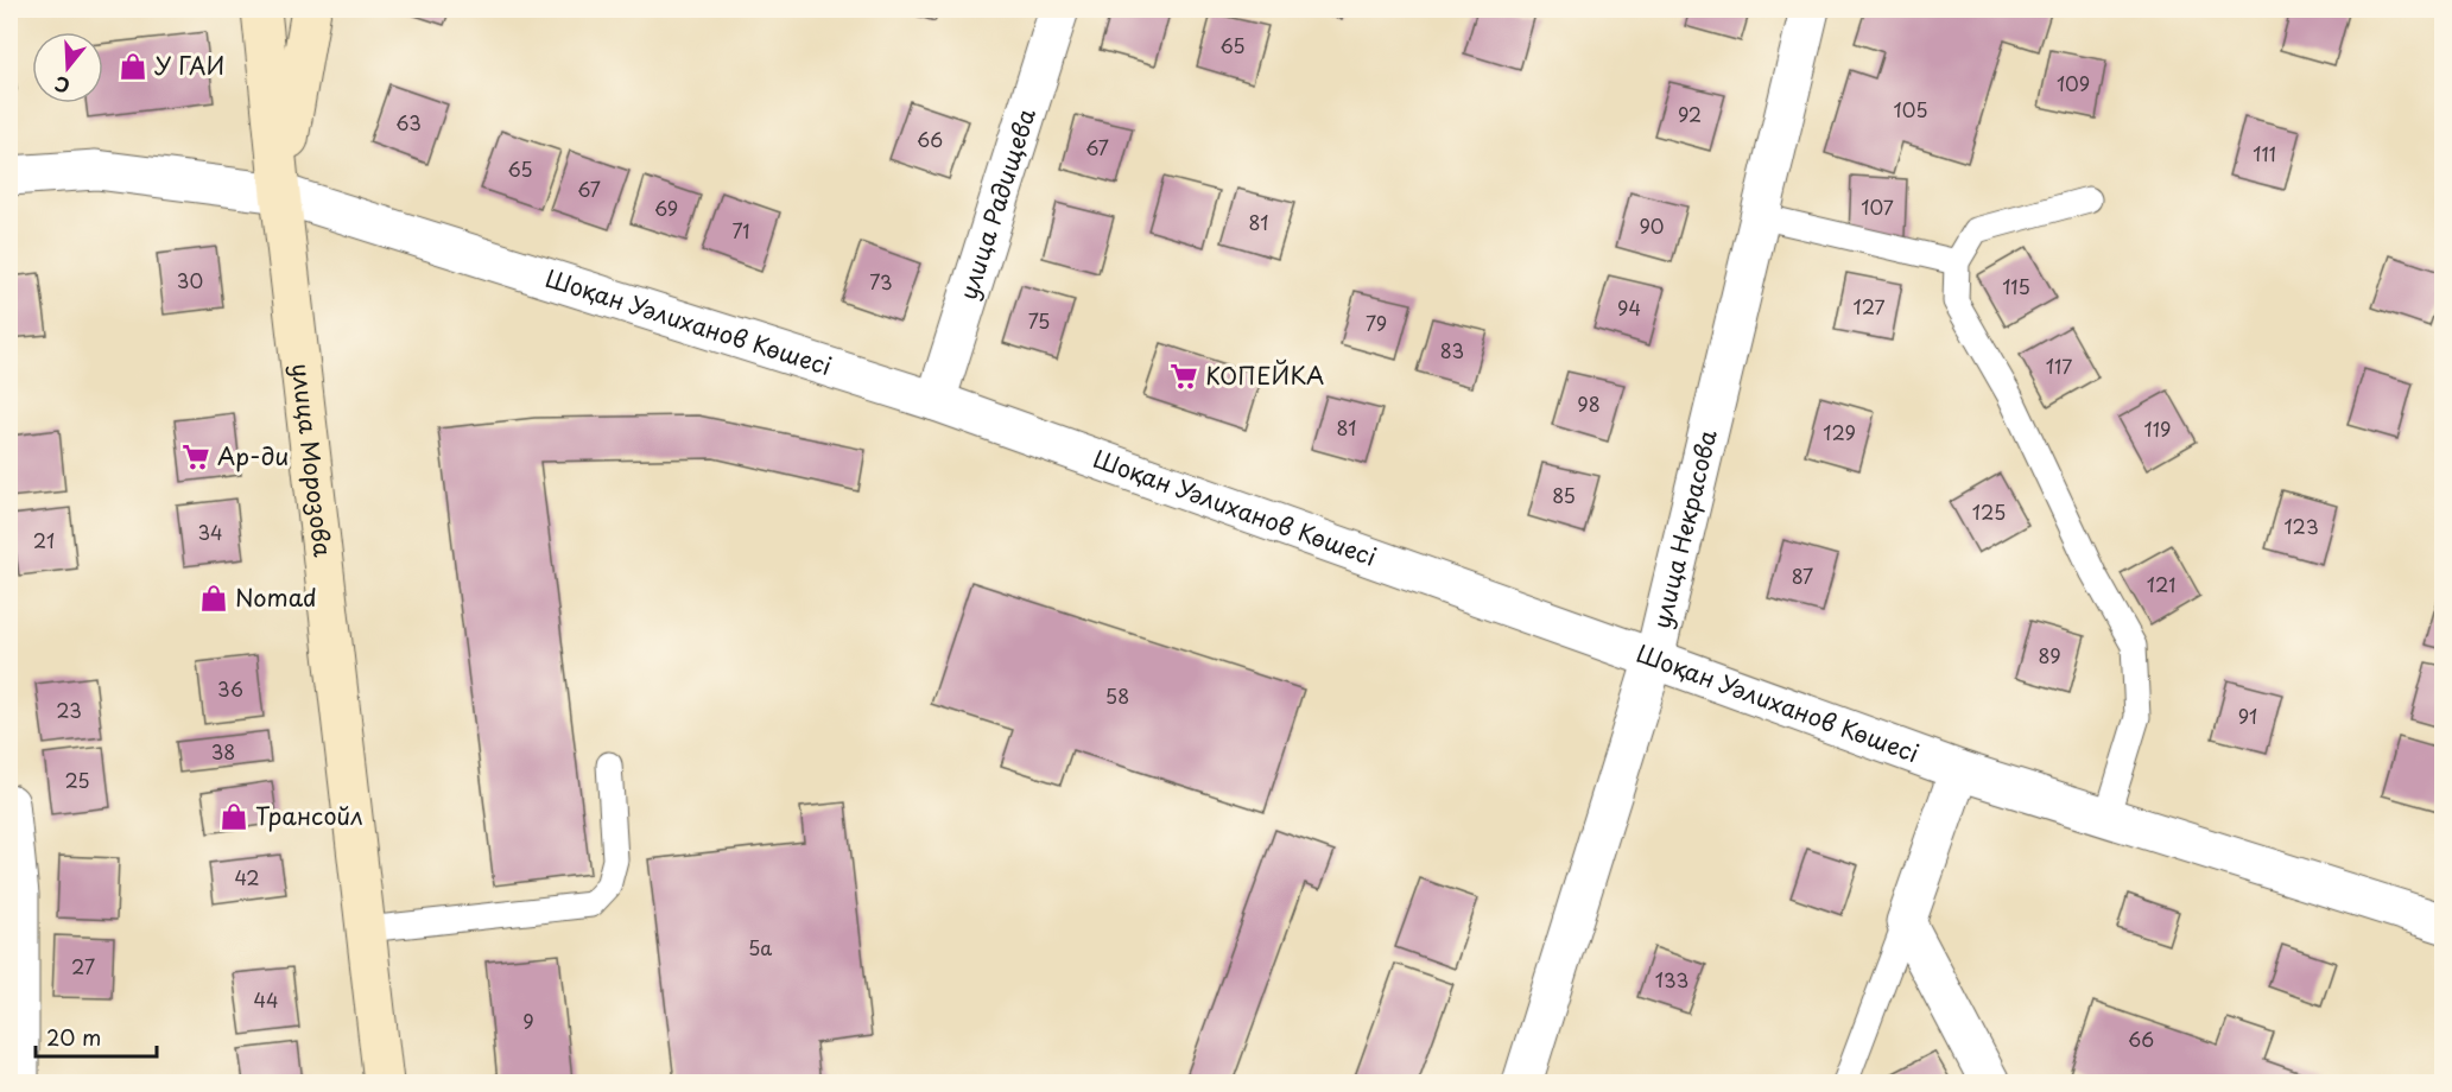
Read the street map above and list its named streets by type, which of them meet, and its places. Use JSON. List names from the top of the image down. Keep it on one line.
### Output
{"streets":{"main road":["улица Морозова"],"street":["улица Радищева","Шоқан Уәлиханов Көшесі","улица Некрасова"]},"crossings":[["улица Радищева","Шоқан Уәлиханов Көшесі"],["Шоқан Уәлиханов Көшесі","улица Морозова"],["Шоқан Уәлиханов Көшесі","улица Некрасова"]],"places":{"shop":["У ГАИ","Nomad","Трансойл"],"supermarket":["КОПЕЙКА","Ар-ди"]},"house_numbers":["65","109","105","92","63","66","67","111","65","67","107","69","81","90","71","30","73","115","127","94","75","79","83","117","98","81","119","129","85","125","123","34","21","87","121","89","36","58","23","91","38","25","42","5а","27","133","44","9","66"],"scale_bar":"20 m","north":"bottom"}
